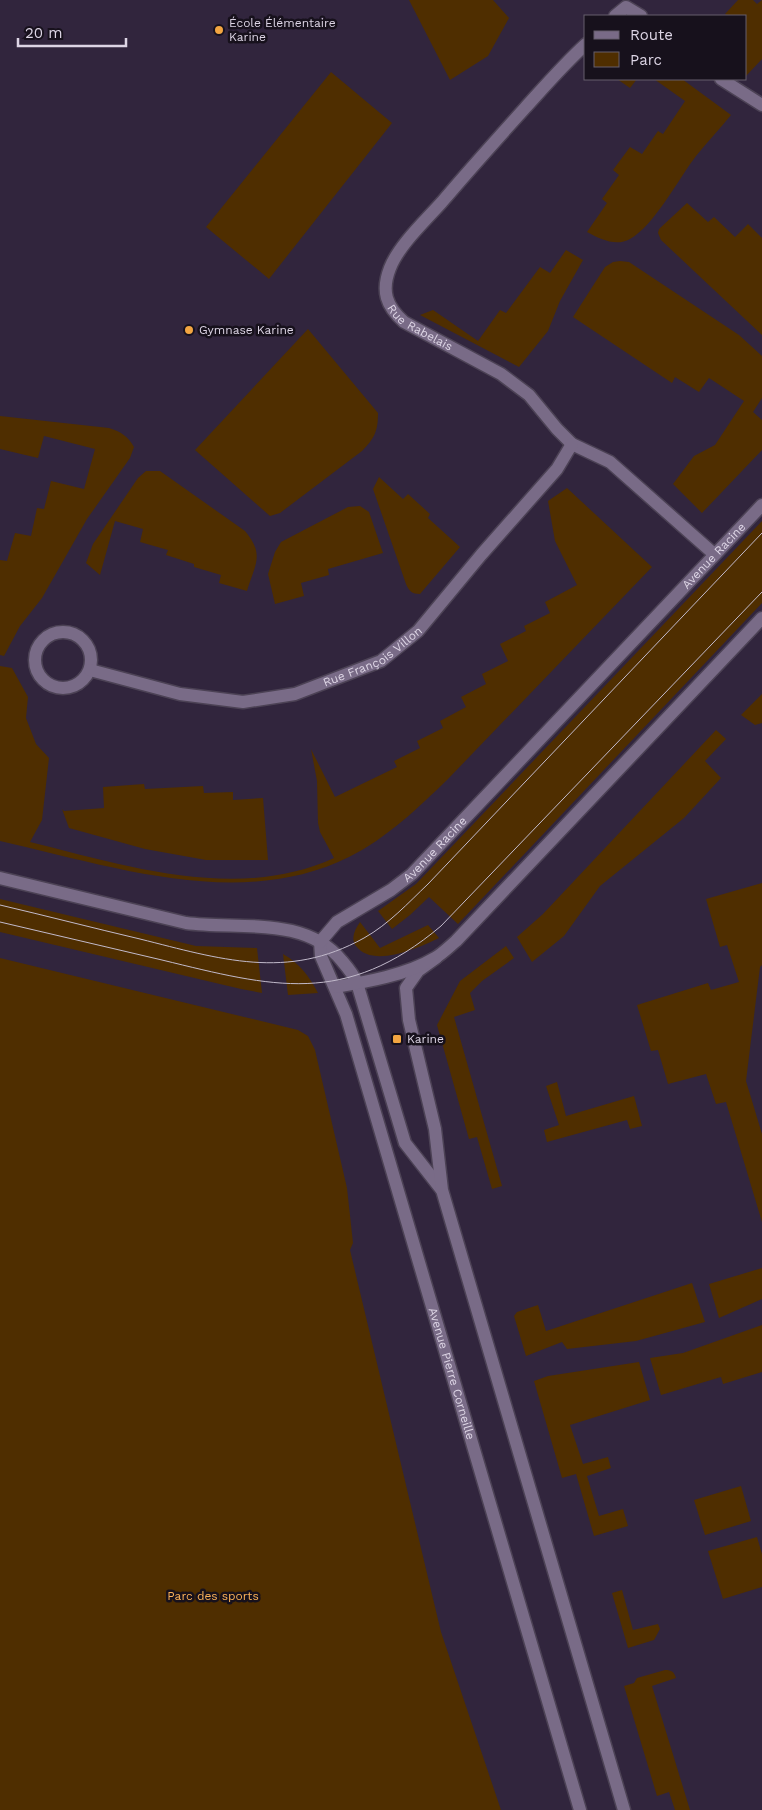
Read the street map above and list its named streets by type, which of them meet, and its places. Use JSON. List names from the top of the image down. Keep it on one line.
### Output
{"streets":{"street":["Rue Rabelais","Avenue Racine","Rue François Villon","Avenue Pierre Corneille"]},"crossings":[["Rue Rabelais","Avenue Racine"],["Rue Rabelais","Rue François Villon"],["Avenue Racine","Avenue Pierre Corneille"]],"parks":["Parc des sports"],"places":{"other":["École Élémentaire Karine","Gymnase Karine"],"transit":["Karine"]},"legend":["Route","Parc"],"scale_bar":"20 m"}
